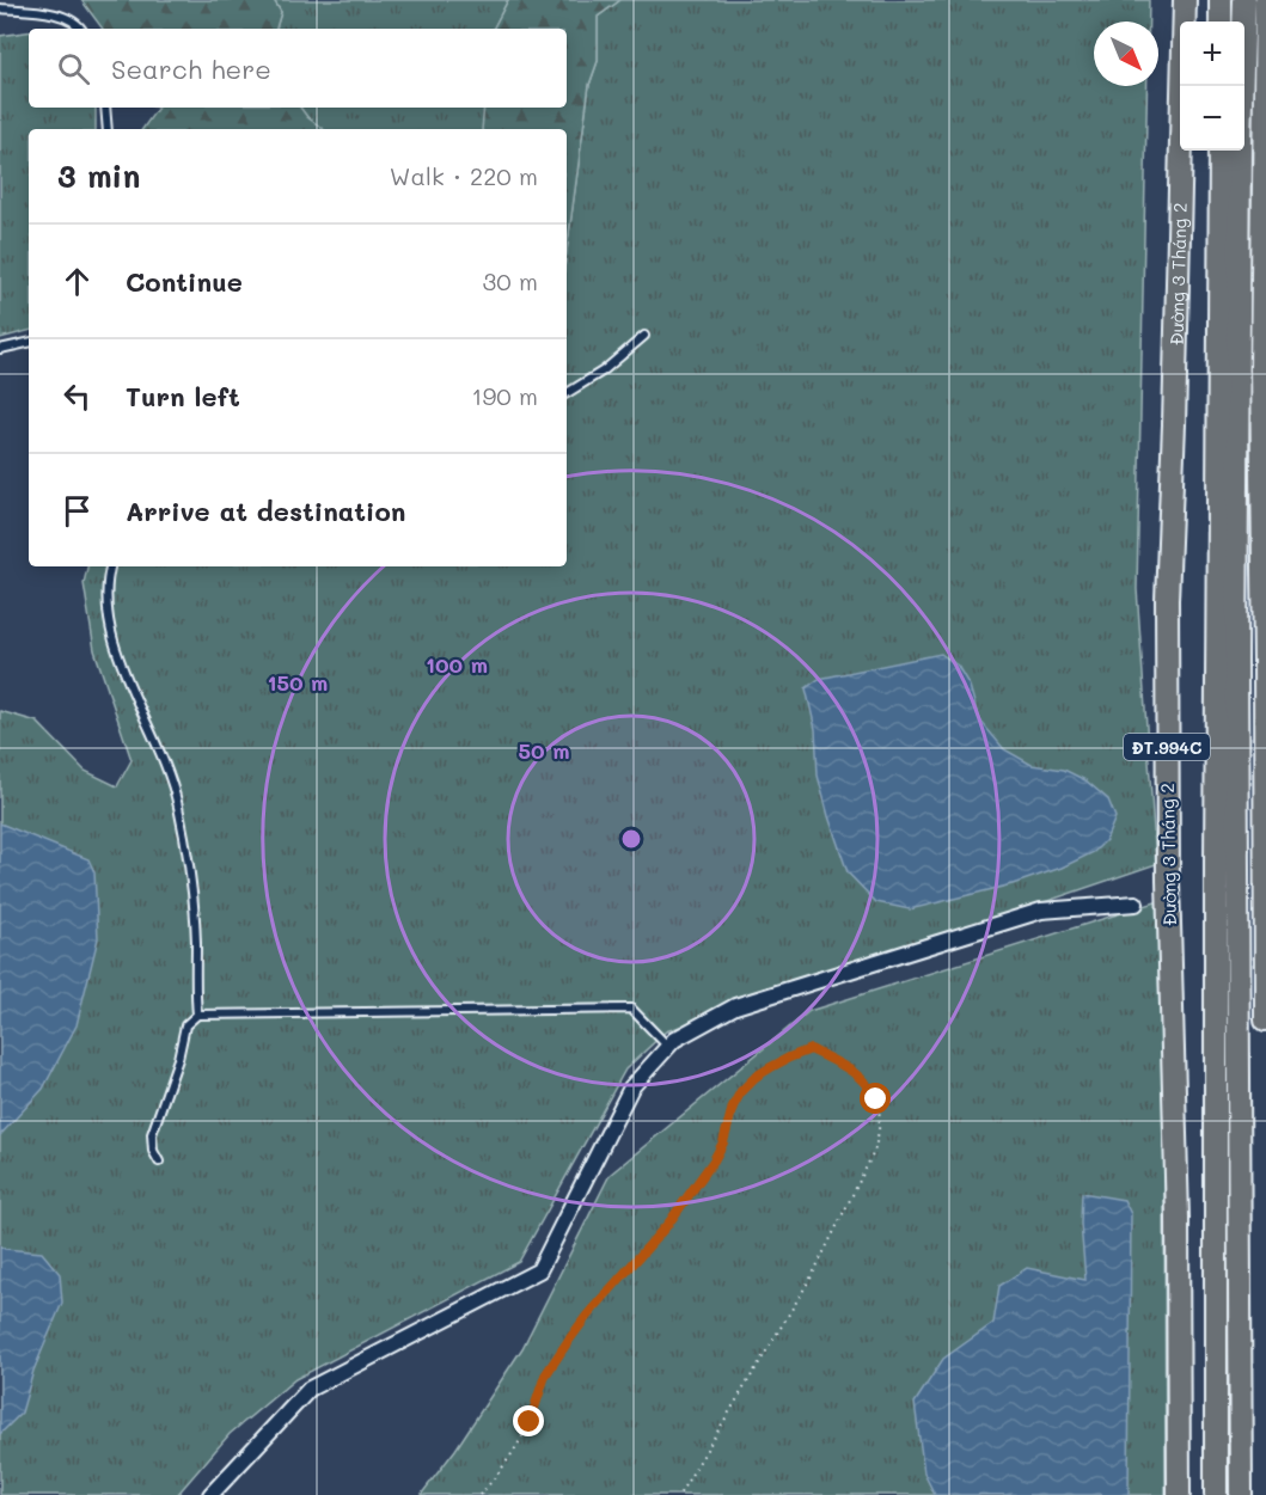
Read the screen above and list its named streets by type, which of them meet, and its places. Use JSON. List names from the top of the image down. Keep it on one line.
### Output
{"streets":{"main road":["Đường 3 Tháng 2","ĐT.994C"]},"north":"bottom right","page":{"map_buttons":["+","−"],"search":"Search here","heading":["3 min","Walk · 220 m"],"list":[["Continue","30 m"],["Turn left","190 m"],"Arrive at destination"]},"rings":["100 m","150 m","50 m"]}
